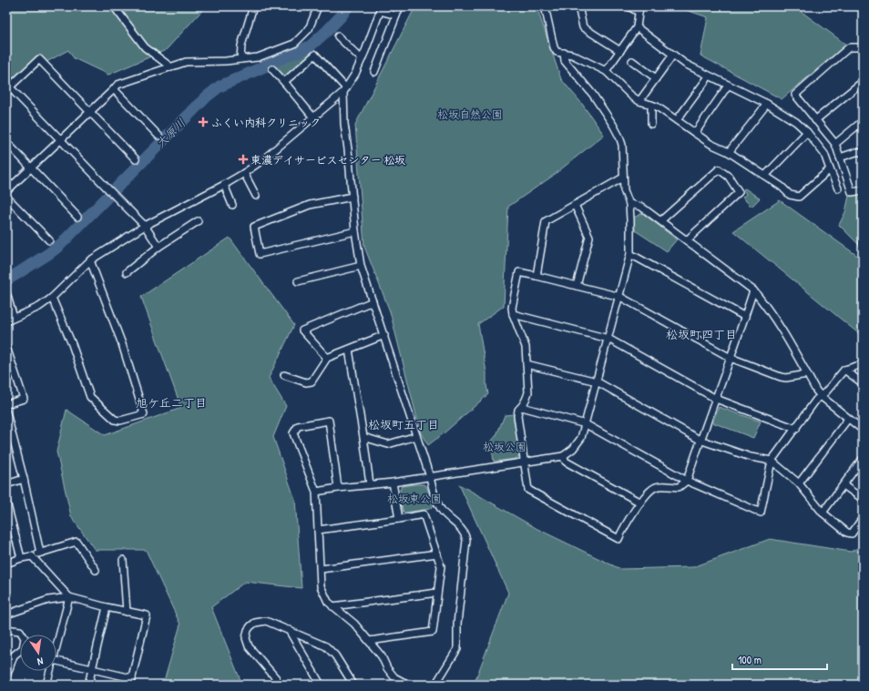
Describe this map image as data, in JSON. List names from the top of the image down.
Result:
{
  "districts": ["松坂町四丁目", "旭ケ丘二丁目", "松坂町五丁目"],
  "water": ["大原川"],
  "parks": ["松坂自然公園", "松坂公園", "松坂東公園"],
  "places": {
    "health": ["ふくい内科クリニック", "東濃デイサービスセンター 松坂"]
  },
  "scale_bar": "100 m",
  "north": "bottom"
}
